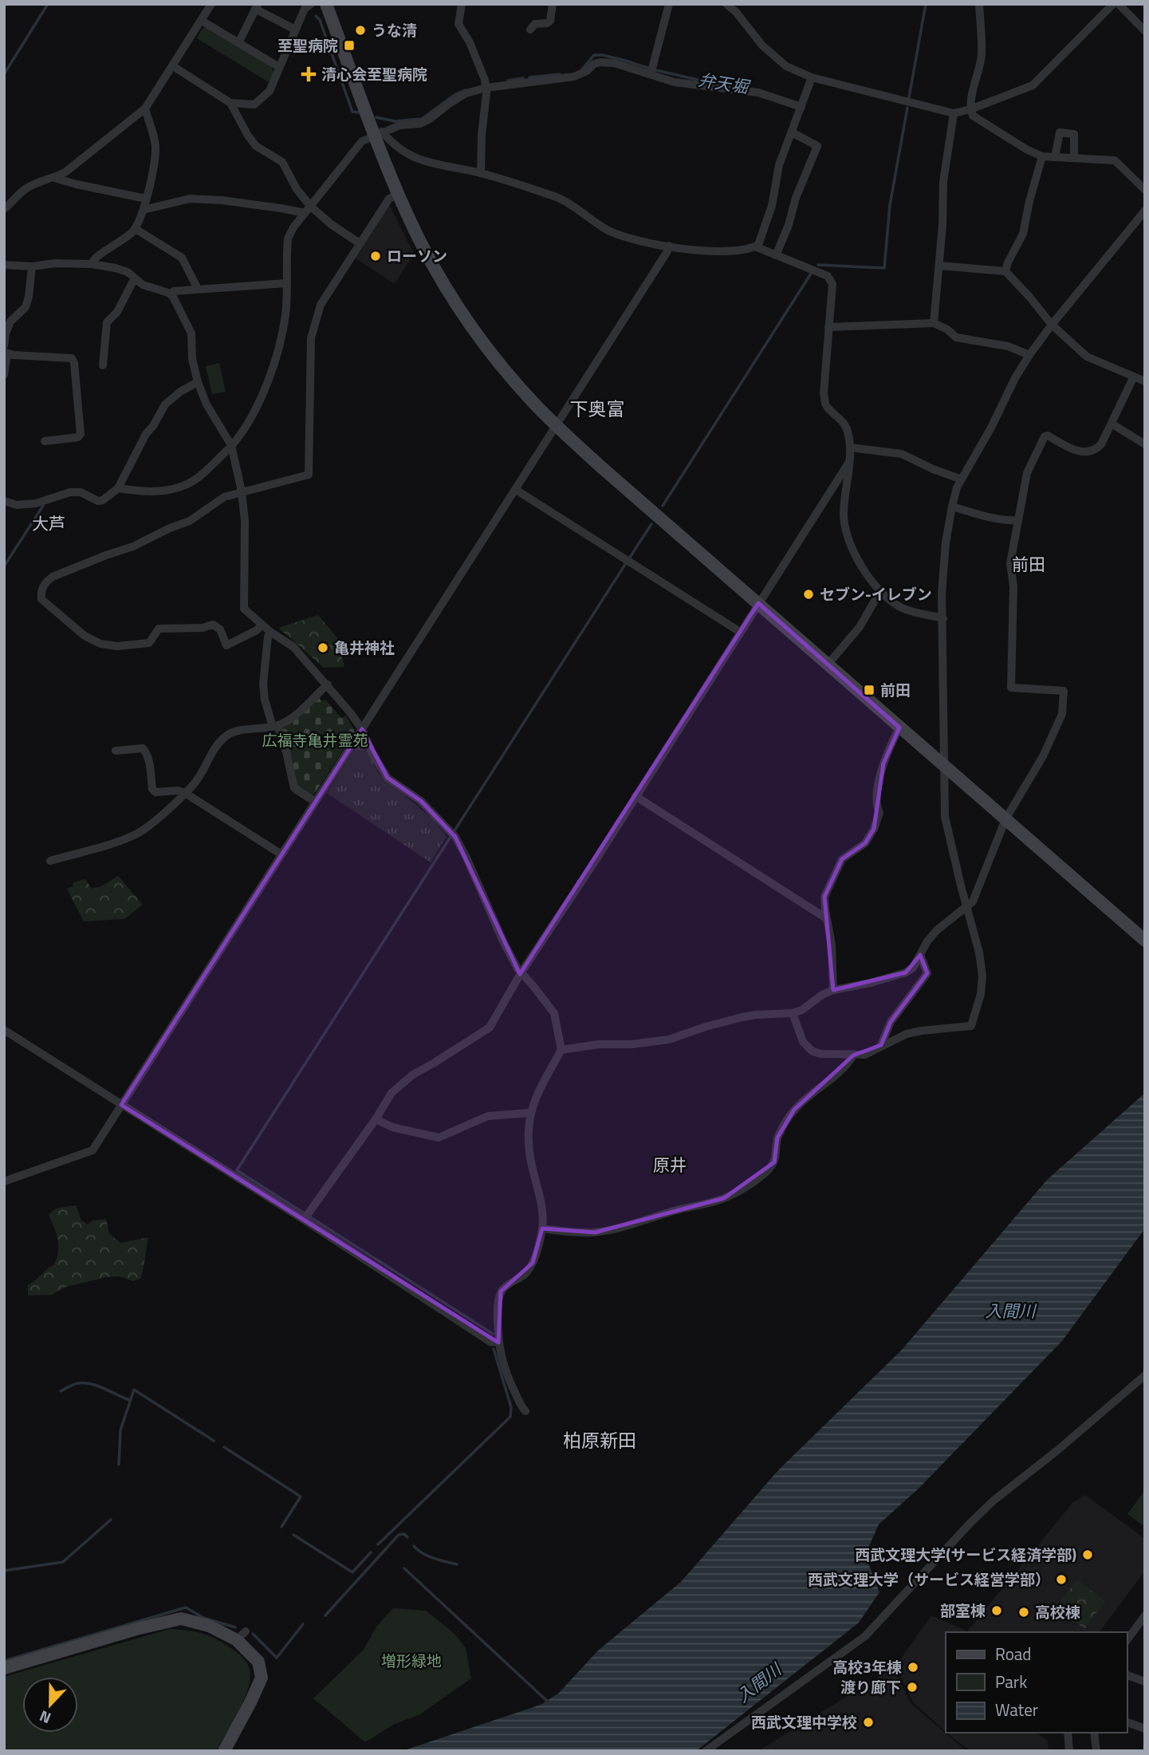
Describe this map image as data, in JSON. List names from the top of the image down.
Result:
{
  "districts": [
    "下奥富",
    "大芦",
    "前田",
    "原井",
    "柏原新田"
  ],
  "water": ["弁天堀", "入間川"],
  "parks": ["広福寺亀井霊苑", "増形緑地"],
  "places": {
    "other": [
      "うな清",
      "ローソン",
      "セブン-イレブン",
      "亀井神社",
      "西武文理大学(サービス経済学部)",
      "西武文理大学（サービス経営学部）",
      "部室棟",
      "高校棟",
      "高校3年棟",
      "渡り廊下",
      "西武文理中学校"
    ],
    "transit": ["至聖病院", "前田"],
    "health": ["清心会至聖病院"]
  },
  "legend": ["Road", "Park", "Water"],
  "north": "bottom"
}
